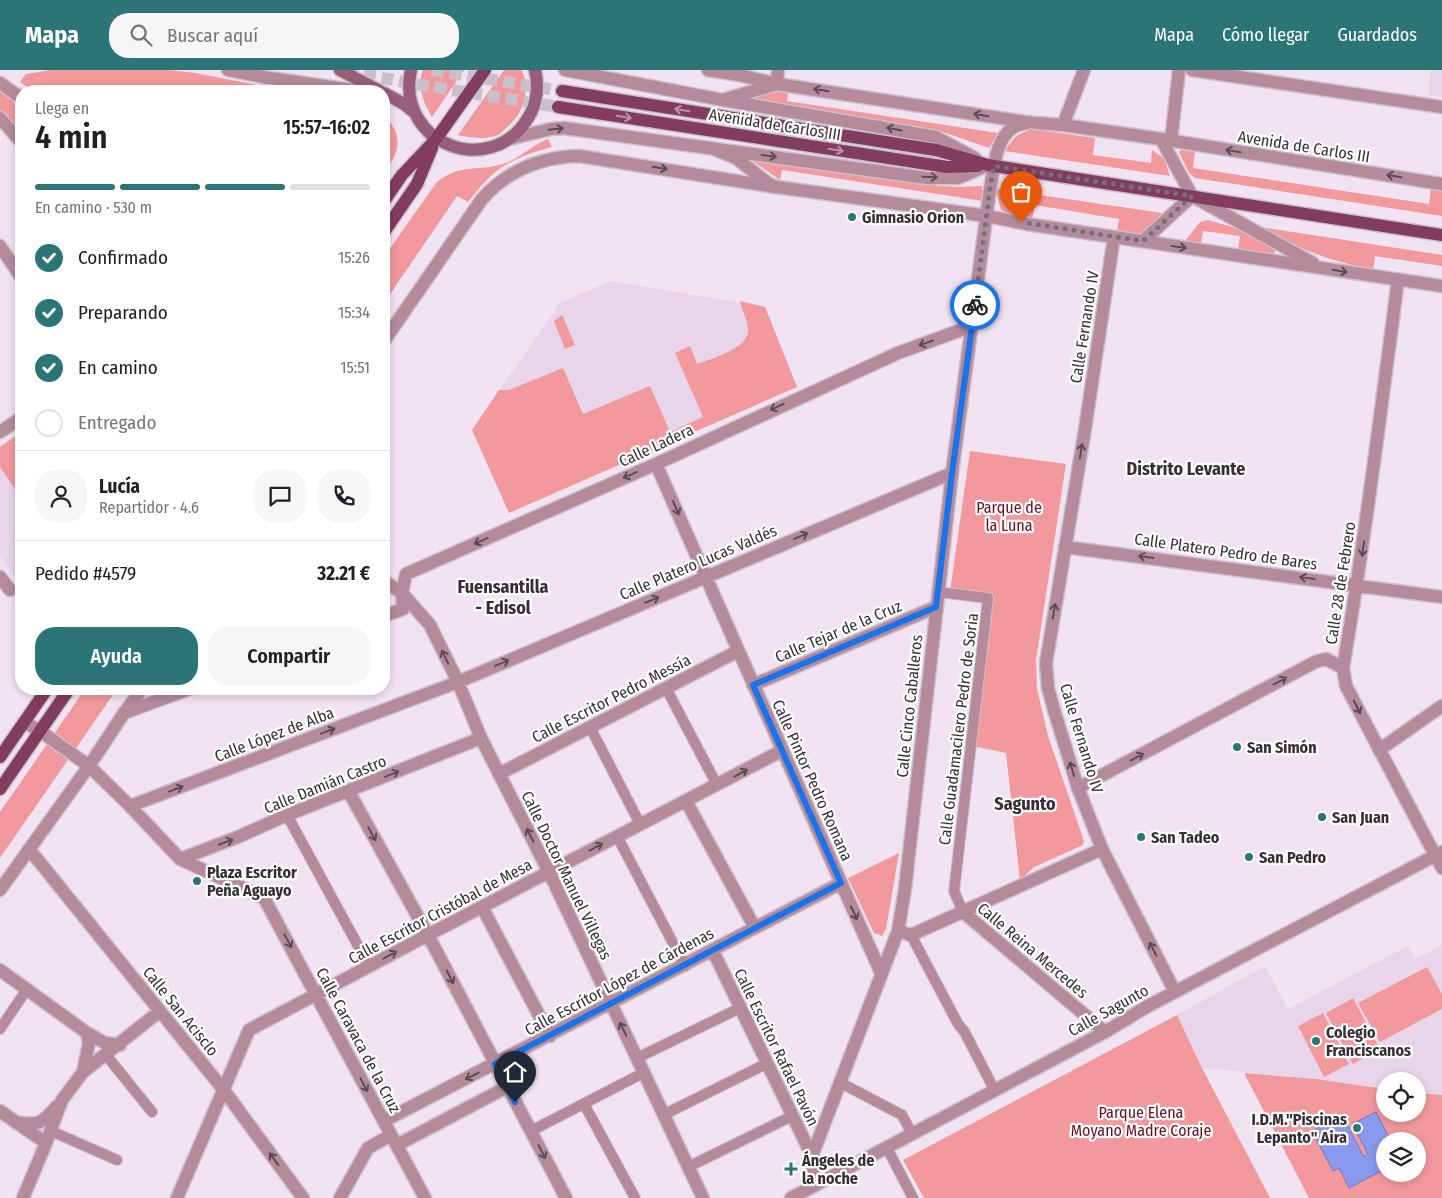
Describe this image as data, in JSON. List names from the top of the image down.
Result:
{
  "streets": {
    "main road": ["Avenida de Carlos III"],
    "street": [
      "Calle Fernando IV",
      "Calle Ladera",
      "Calle Platero Pedro de Bares",
      "Calle Platero Lucas Valdés",
      "Calle 28 de Febrero",
      "Calle Tejar de la Cruz",
      "Calle Escritor Pedro Messía",
      "Calle Cinco Caballeros",
      "Calle Guadamacilero Pedro de Soria",
      "Calle López de Alba",
      "Calle Pintor Pedro Romana",
      "Calle Damián Castro",
      "Calle Doctor Manuel Villegas",
      "Calle Escritor Cristóbal de Mesa",
      "Calle Reina Mercedes",
      "Calle Escritor López de Cárdenas",
      "Calle Sagunto",
      "Calle San Acisclo",
      "Calle Caravaca de la Cruz",
      "Calle Escritor Rafael Pavón"
    ]
  },
  "crossings": [
    ["Avenida de Carlos III", "Calle Fernando IV"],
    ["Avenida de Carlos III", "Calle 28 de Febrero"],
    ["Avenida de Carlos III", "Calle Cinco Caballeros"],
    ["Calle Fernando IV", "Calle Platero Pedro de Bares"],
    ["Calle Fernando IV", "Calle Sagunto"],
    ["Calle Ladera", "Calle Cinco Caballeros"],
    ["Calle Ladera", "Calle Pintor Pedro Romana"],
    ["Calle Ladera", "Calle Doctor Manuel Villegas"],
    ["Calle Platero Pedro de Bares", "Calle 28 de Febrero"],
    ["Calle Platero Lucas Valdés", "Calle Cinco Caballeros"],
    ["Calle Platero Lucas Valdés", "Calle López de Alba"],
    ["Calle Platero Lucas Valdés", "Calle Pintor Pedro Romana"],
    ["Calle Platero Lucas Valdés", "Calle Doctor Manuel Villegas"],
    ["Calle 28 de Febrero", "Calle Sagunto"],
    ["Calle Tejar de la Cruz", "Calle Cinco Caballeros"],
    ["Calle Tejar de la Cruz", "Calle Pintor Pedro Romana"],
    ["Calle Escritor Pedro Messía", "Calle Pintor Pedro Romana"],
    ["Calle Escritor Pedro Messía", "Calle Doctor Manuel Villegas"],
    ["Calle Cinco Caballeros", "Calle Guadamacilero Pedro de Soria"],
    ["Calle Cinco Caballeros", "Calle Pintor Pedro Romana"],
    ["Calle Cinco Caballeros", "Calle Sagunto"],
    ["Calle Cinco Caballeros", "Calle Escritor Rafael Pavón"],
    ["Calle Guadamacilero Pedro de Soria", "Calle Reina Mercedes"],
    ["Calle López de Alba", "Calle Doctor Manuel Villegas"],
    ["Calle Pintor Pedro Romana", "Calle Escritor Cristóbal de Mesa"],
    ["Calle Pintor Pedro Romana", "Calle Escritor López de Cárdenas"],
    ["Calle Damián Castro", "Calle Doctor Manuel Villegas"],
    ["Calle Damián Castro", "Calle Caravaca de la Cruz"],
    ["Calle Doctor Manuel Villegas", "Calle Escritor Cristóbal de Mesa"],
    ["Calle Doctor Manuel Villegas", "Calle Escritor López de Cárdenas"],
    ["Calle Escritor Cristóbal de Mesa", "Calle San Acisclo"],
    ["Calle Escritor Cristóbal de Mesa", "Calle Caravaca de la Cruz"],
    ["Calle Reina Mercedes", "Calle Sagunto"],
    ["Calle Escritor López de Cárdenas", "Calle Caravaca de la Cruz"],
    ["Calle Escritor López de Cárdenas", "Calle Escritor Rafael Pavón"]
  ],
  "one_way": [
    "Calle Fernando IV",
    "Calle Ladera",
    "Calle Platero Pedro de Bares",
    "Calle Platero Lucas Valdés",
    "Calle 28 de Febrero",
    "Calle López de Alba",
    "Calle Pintor Pedro Romana",
    "Calle Damián Castro"
  ],
  "districts": ["Distrito Levante", "Fuensantilla - Edisol", "Sagunto"],
  "parks": ["Parque de la Luna", "Parque Elena Moyano Madre Coraje"],
  "places": {
    "other": [
      "Gimnasio Orion",
      "San Simón",
      "San Juan",
      "San Tadeo",
      "San Pedro",
      "Plaza Escritor Peña Aguayo",
      "Colegio Franciscanos",
      "I.D.M.\"Piscinas Lepanto\" Aira"
    ],
    "health": ["Ángeles de la noche"]
  },
  "page": {
    "header": "Mapa",
    "search": "Buscar aquí",
    "nav": ["Mapa", "Cómo llegar", "Guardados"],
    "heading": ["4 min", "Llega en", "15:57–16:02"],
    "panel": [
      "Lucía",
      "Repartidor · 4.6",
      "Pedido #4579",
      "32.21 €"
    ],
    "bar": "En camino · 530 m",
    "list": [
      ["Confirmado", "15:26"],
      ["Preparando", "15:34"],
      ["En camino", "15:51"],
      "Entregado"
    ],
    "buttons": ["Ayuda", "Compartir"]
  }
}
